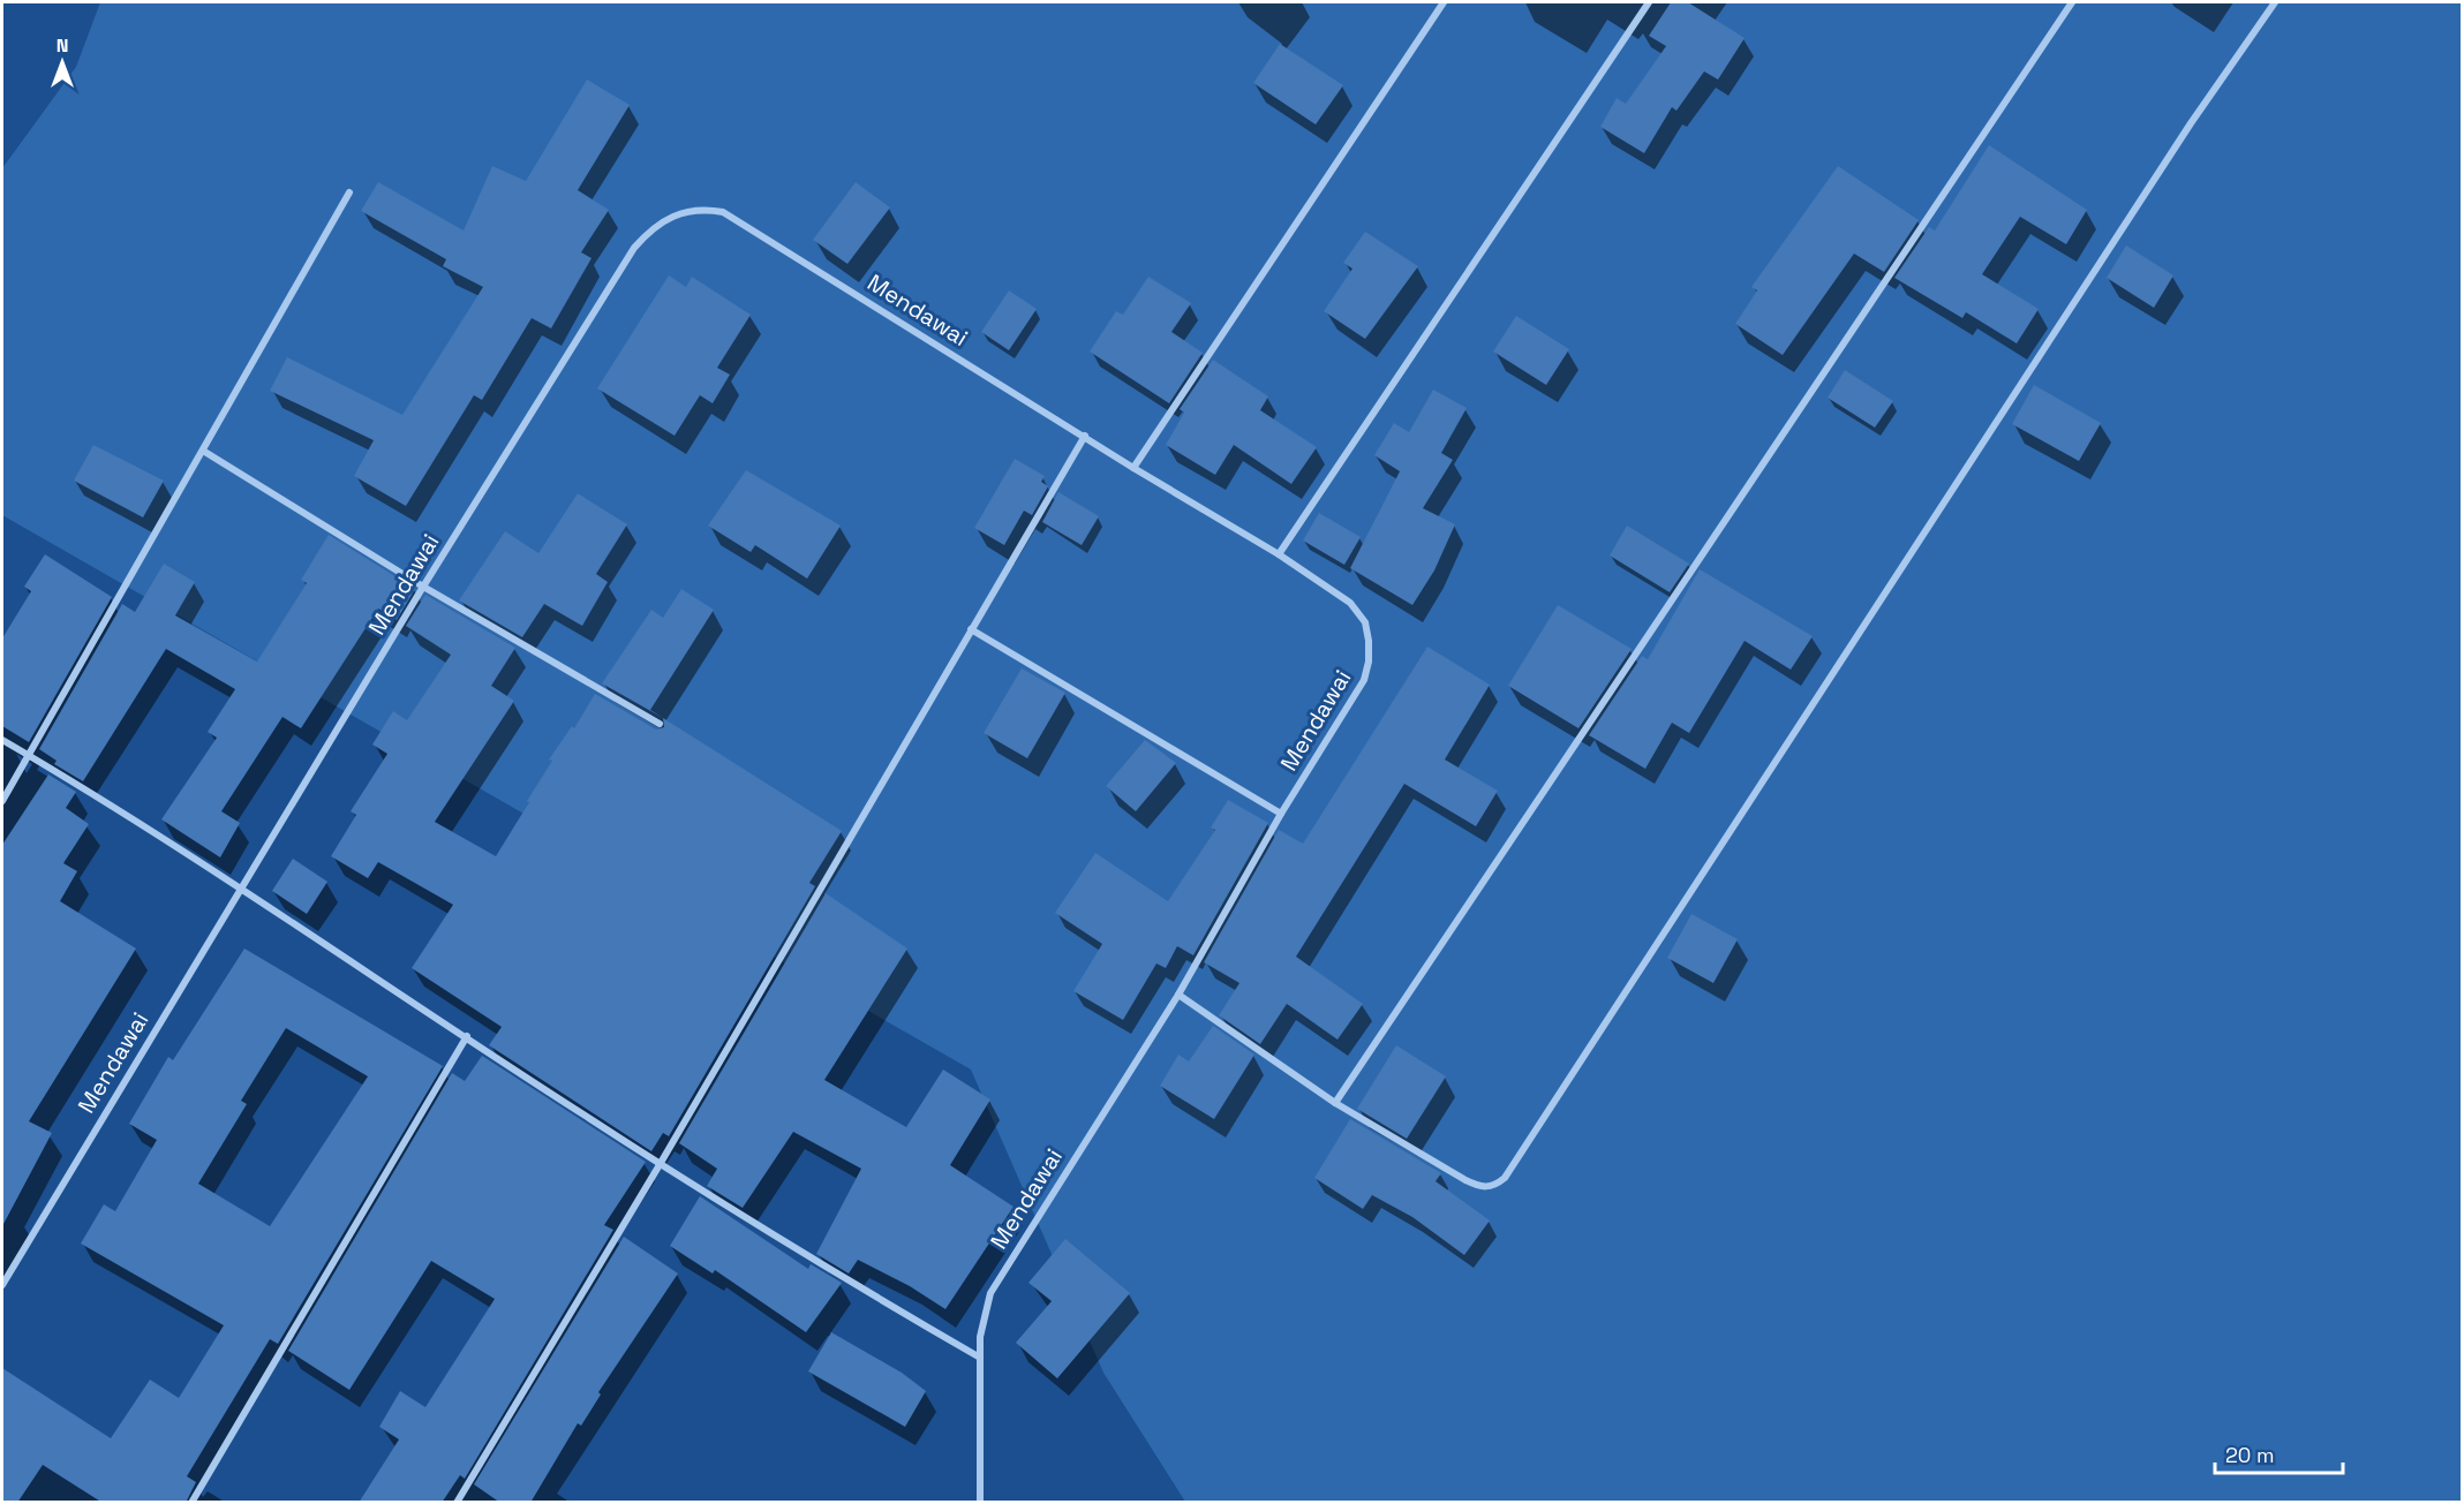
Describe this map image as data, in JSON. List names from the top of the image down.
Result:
{
  "streets": {
    "street": ["Mendawai"]
  },
  "scale_bar": "20 m",
  "north": "top"
}
